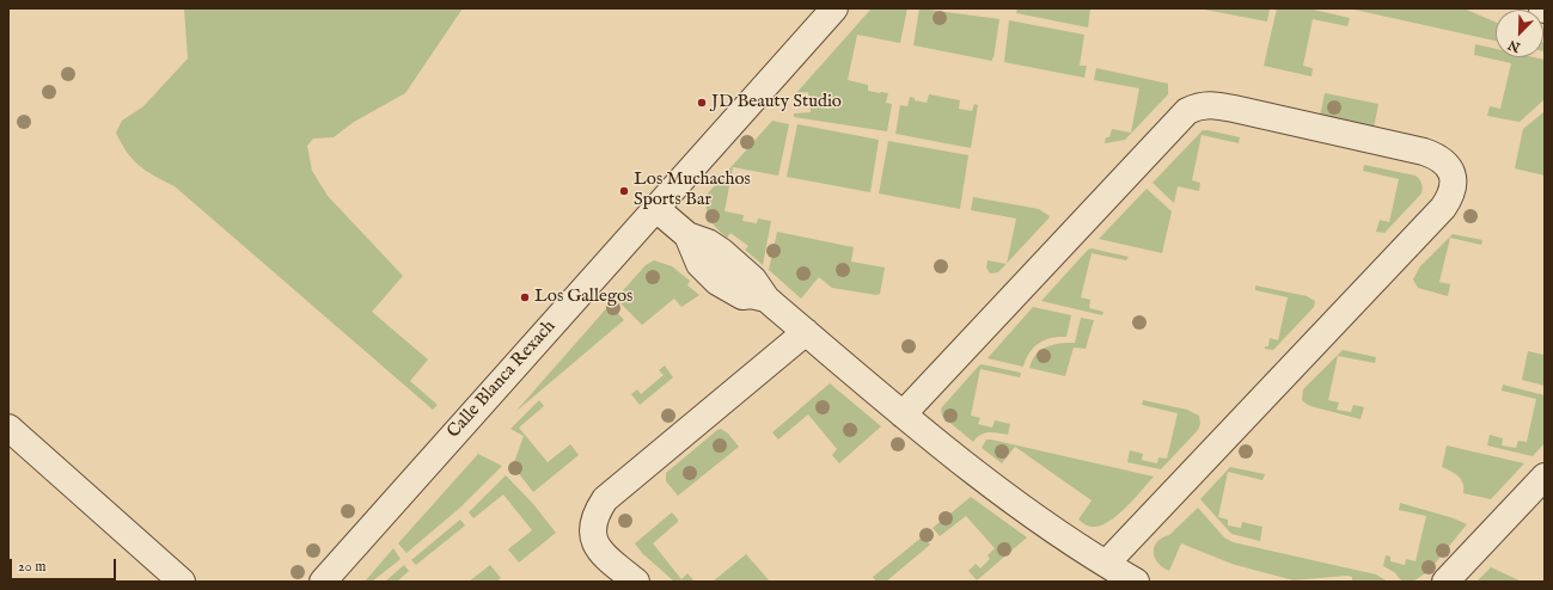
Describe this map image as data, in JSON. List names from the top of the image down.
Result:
{
  "streets": {
    "street": ["Calle Blanca Rexach"]
  },
  "places": ["JD Beauty Studio", "Los Muchachos Sports Bar", "Los Gallegos"],
  "scale_bar": "20 m",
  "north": "bottom left"
}
